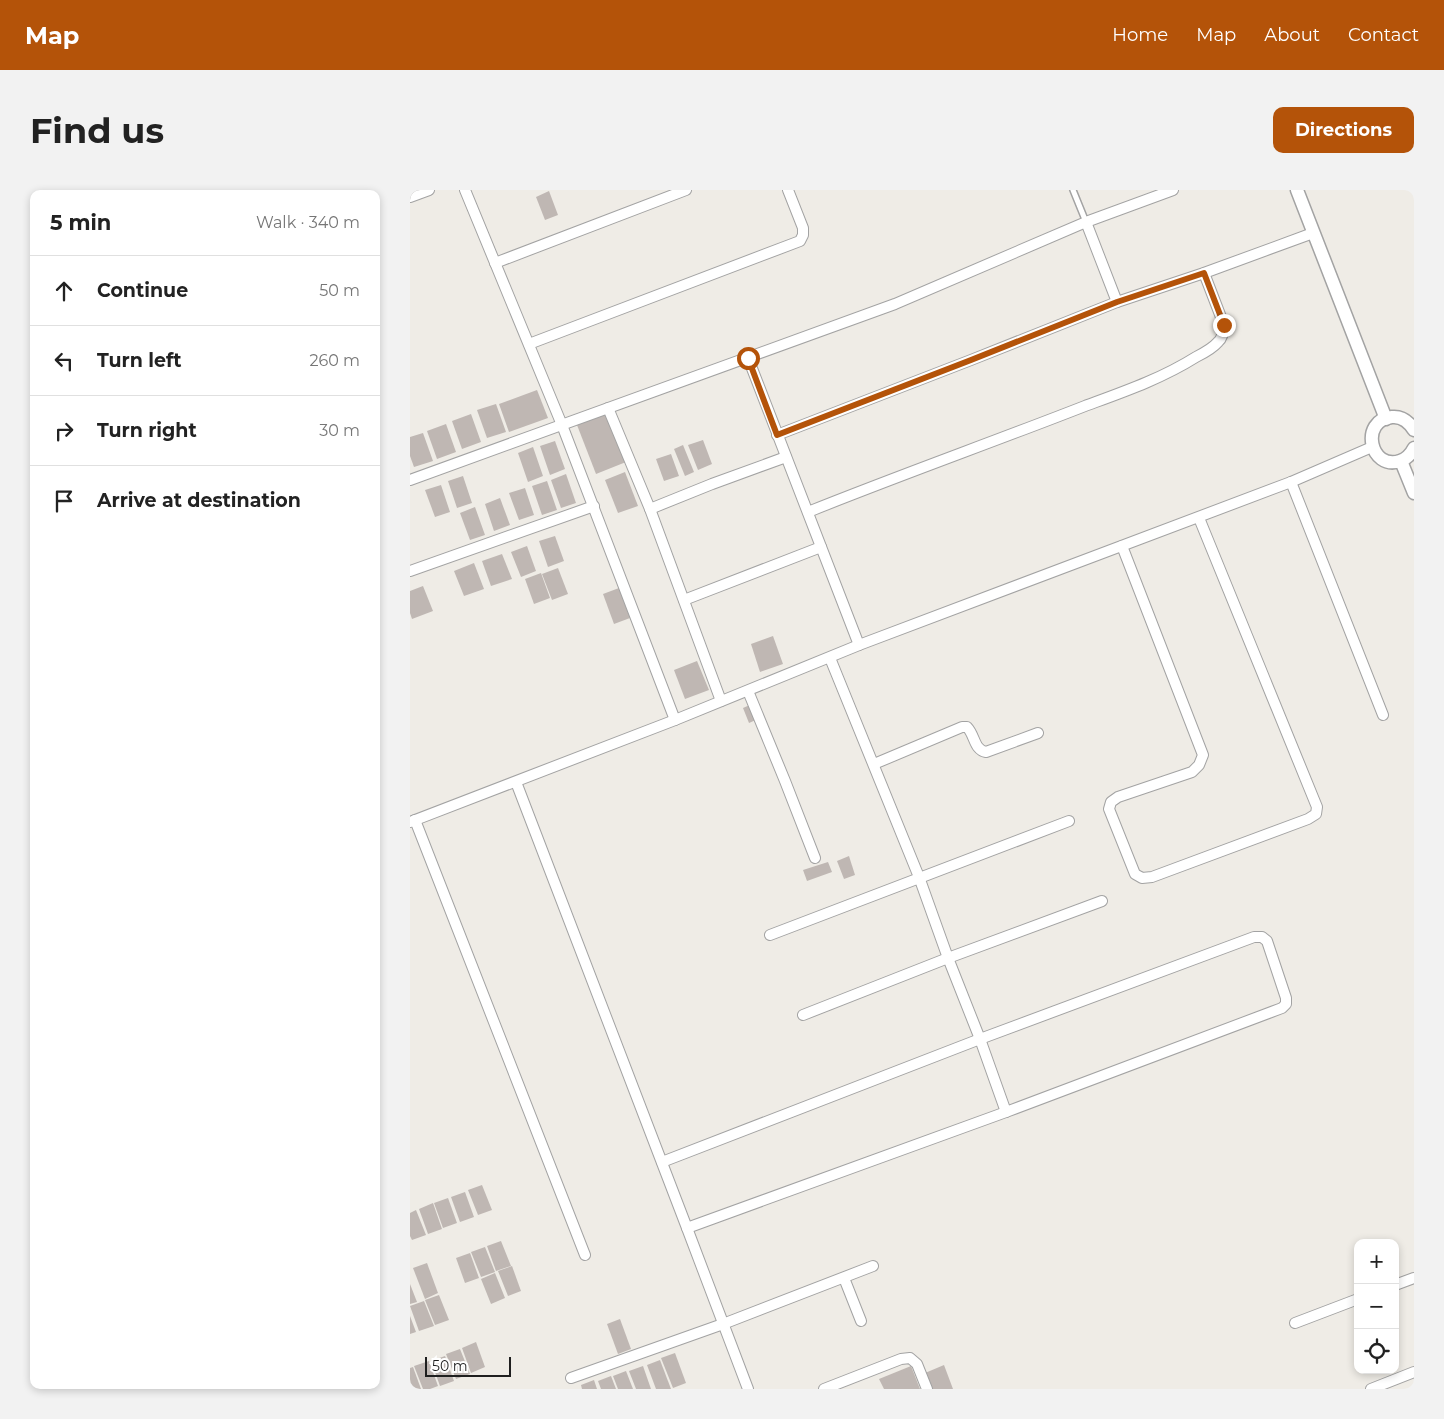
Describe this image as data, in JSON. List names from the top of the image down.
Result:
{
  "scale_bar": "50 m",
  "page": {
    "header": "Map",
    "nav": [
      "Home",
      "Map",
      "About",
      "Contact"
    ],
    "buttons": "Directions",
    "title": "Find us",
    "heading": ["5 min", "Walk · 340 m"],
    "list": [
      ["Continue", "50 m"],
      ["Turn left", "260 m"],
      ["Turn right", "30 m"],
      "Arrive at destination"
    ],
    "map_buttons": ["+", "−"],
    "scale": "50 m"
  }
}
